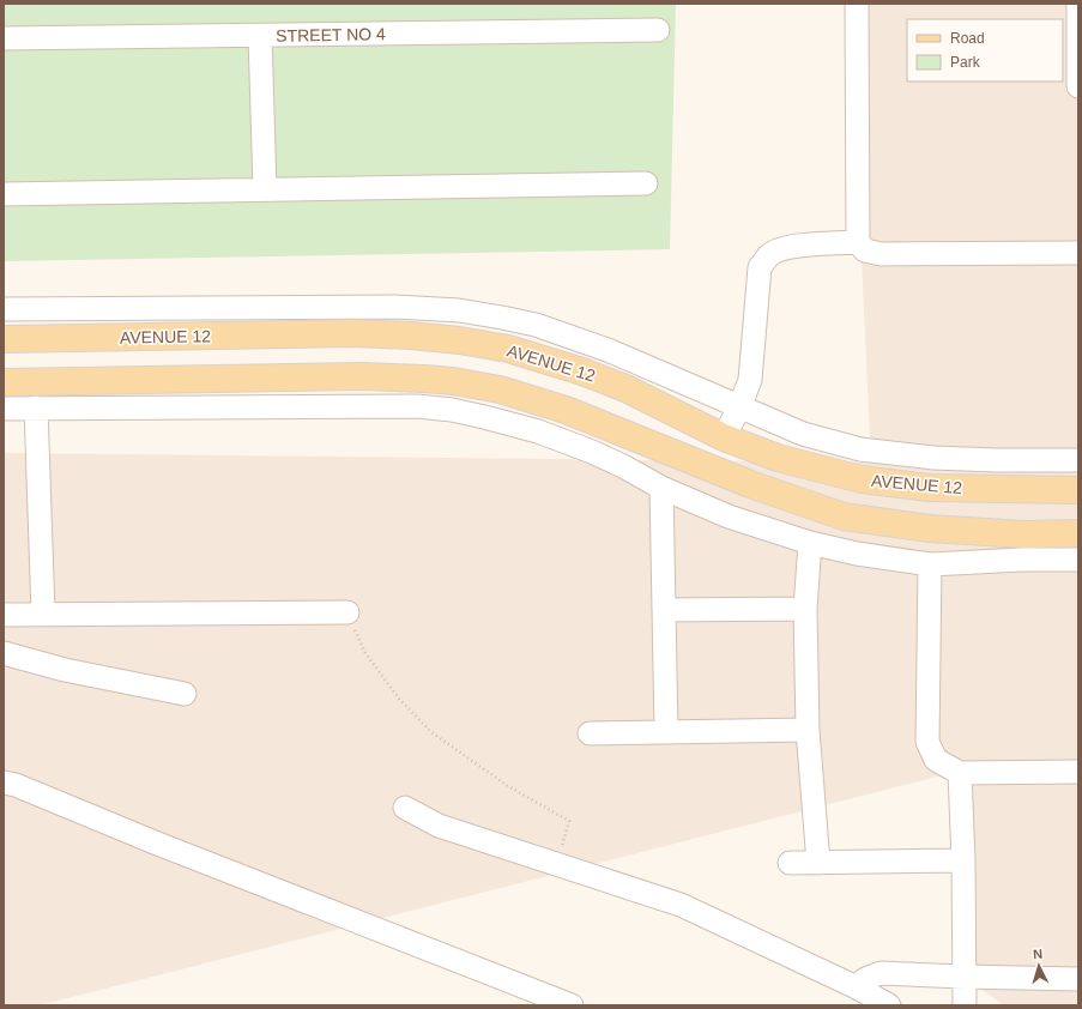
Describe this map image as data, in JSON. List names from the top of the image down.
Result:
{
  "streets": {
    "main road": ["AVENUE 12"],
    "street": ["STREET NO 4"]
  },
  "legend": ["Road", "Park"],
  "north": "top"
}
